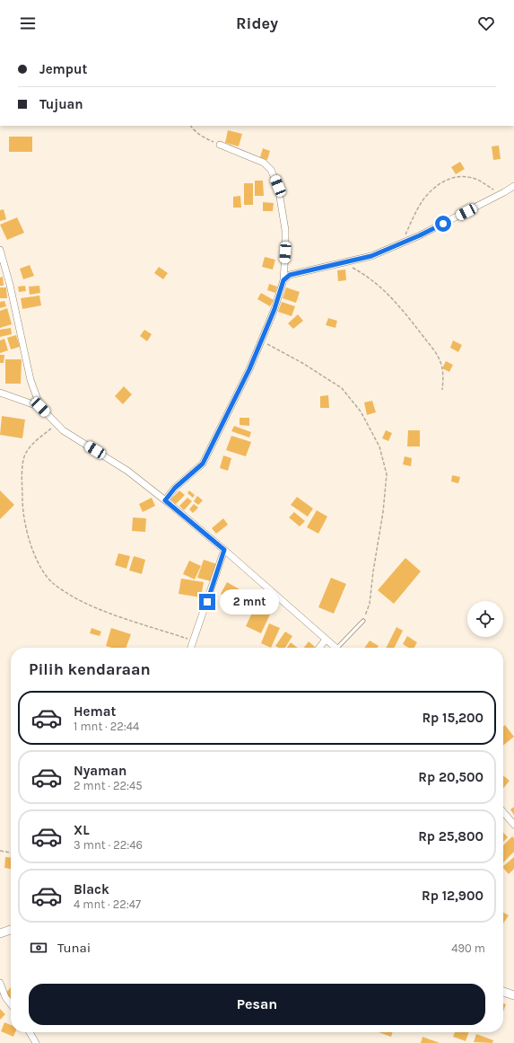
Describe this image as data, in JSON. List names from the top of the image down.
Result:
{
  "page": {
    "header": "Ridey",
    "banner": ["Jemput", "Tujuan"],
    "bubble": "2 mnt",
    "heading": "Pilih kendaraan",
    "list": [
      {
        "name": "Hemat",
        "note": "1 mnt · 22:44",
        "value": "Rp 15,200"
      },
      {
        "name": "Nyaman",
        "note": "2 mnt · 22:45",
        "value": "Rp 20,500"
      },
      {
        "name": "XL",
        "note": "3 mnt · 22:46",
        "value": "Rp 25,800"
      },
      {
        "name": "Black",
        "note": "4 mnt · 22:47",
        "value": "Rp 12,900"
      }
    ],
    "pay": ["Tunai", "490 m"],
    "buttons": "Pesan"
  }
}
